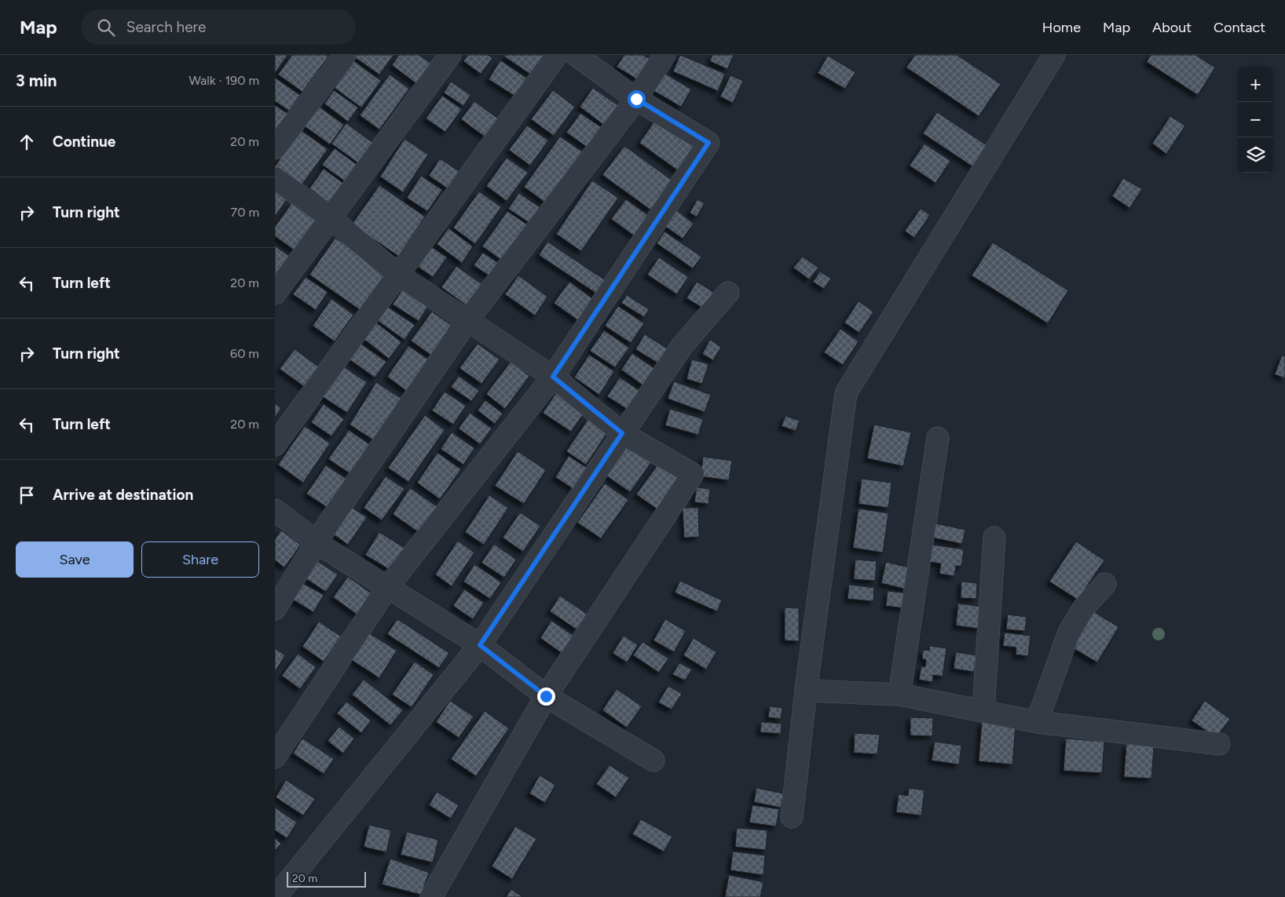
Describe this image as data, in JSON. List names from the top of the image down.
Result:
{
  "scale_bar": "20 m",
  "page": {
    "header": "Map",
    "search": "Search here",
    "nav": [
      "Home",
      "Map",
      "About",
      "Contact"
    ],
    "heading": ["3 min", "Walk · 190 m"],
    "map_buttons": ["+", "−"],
    "list": [
      ["Continue", "20 m"],
      ["Turn right", "70 m"],
      ["Turn left", "20 m"],
      ["Turn right", "60 m"],
      ["Turn left", "20 m"],
      "Arrive at destination"
    ],
    "buttons": ["Save", "Share"],
    "scale": "20 m"
  }
}
